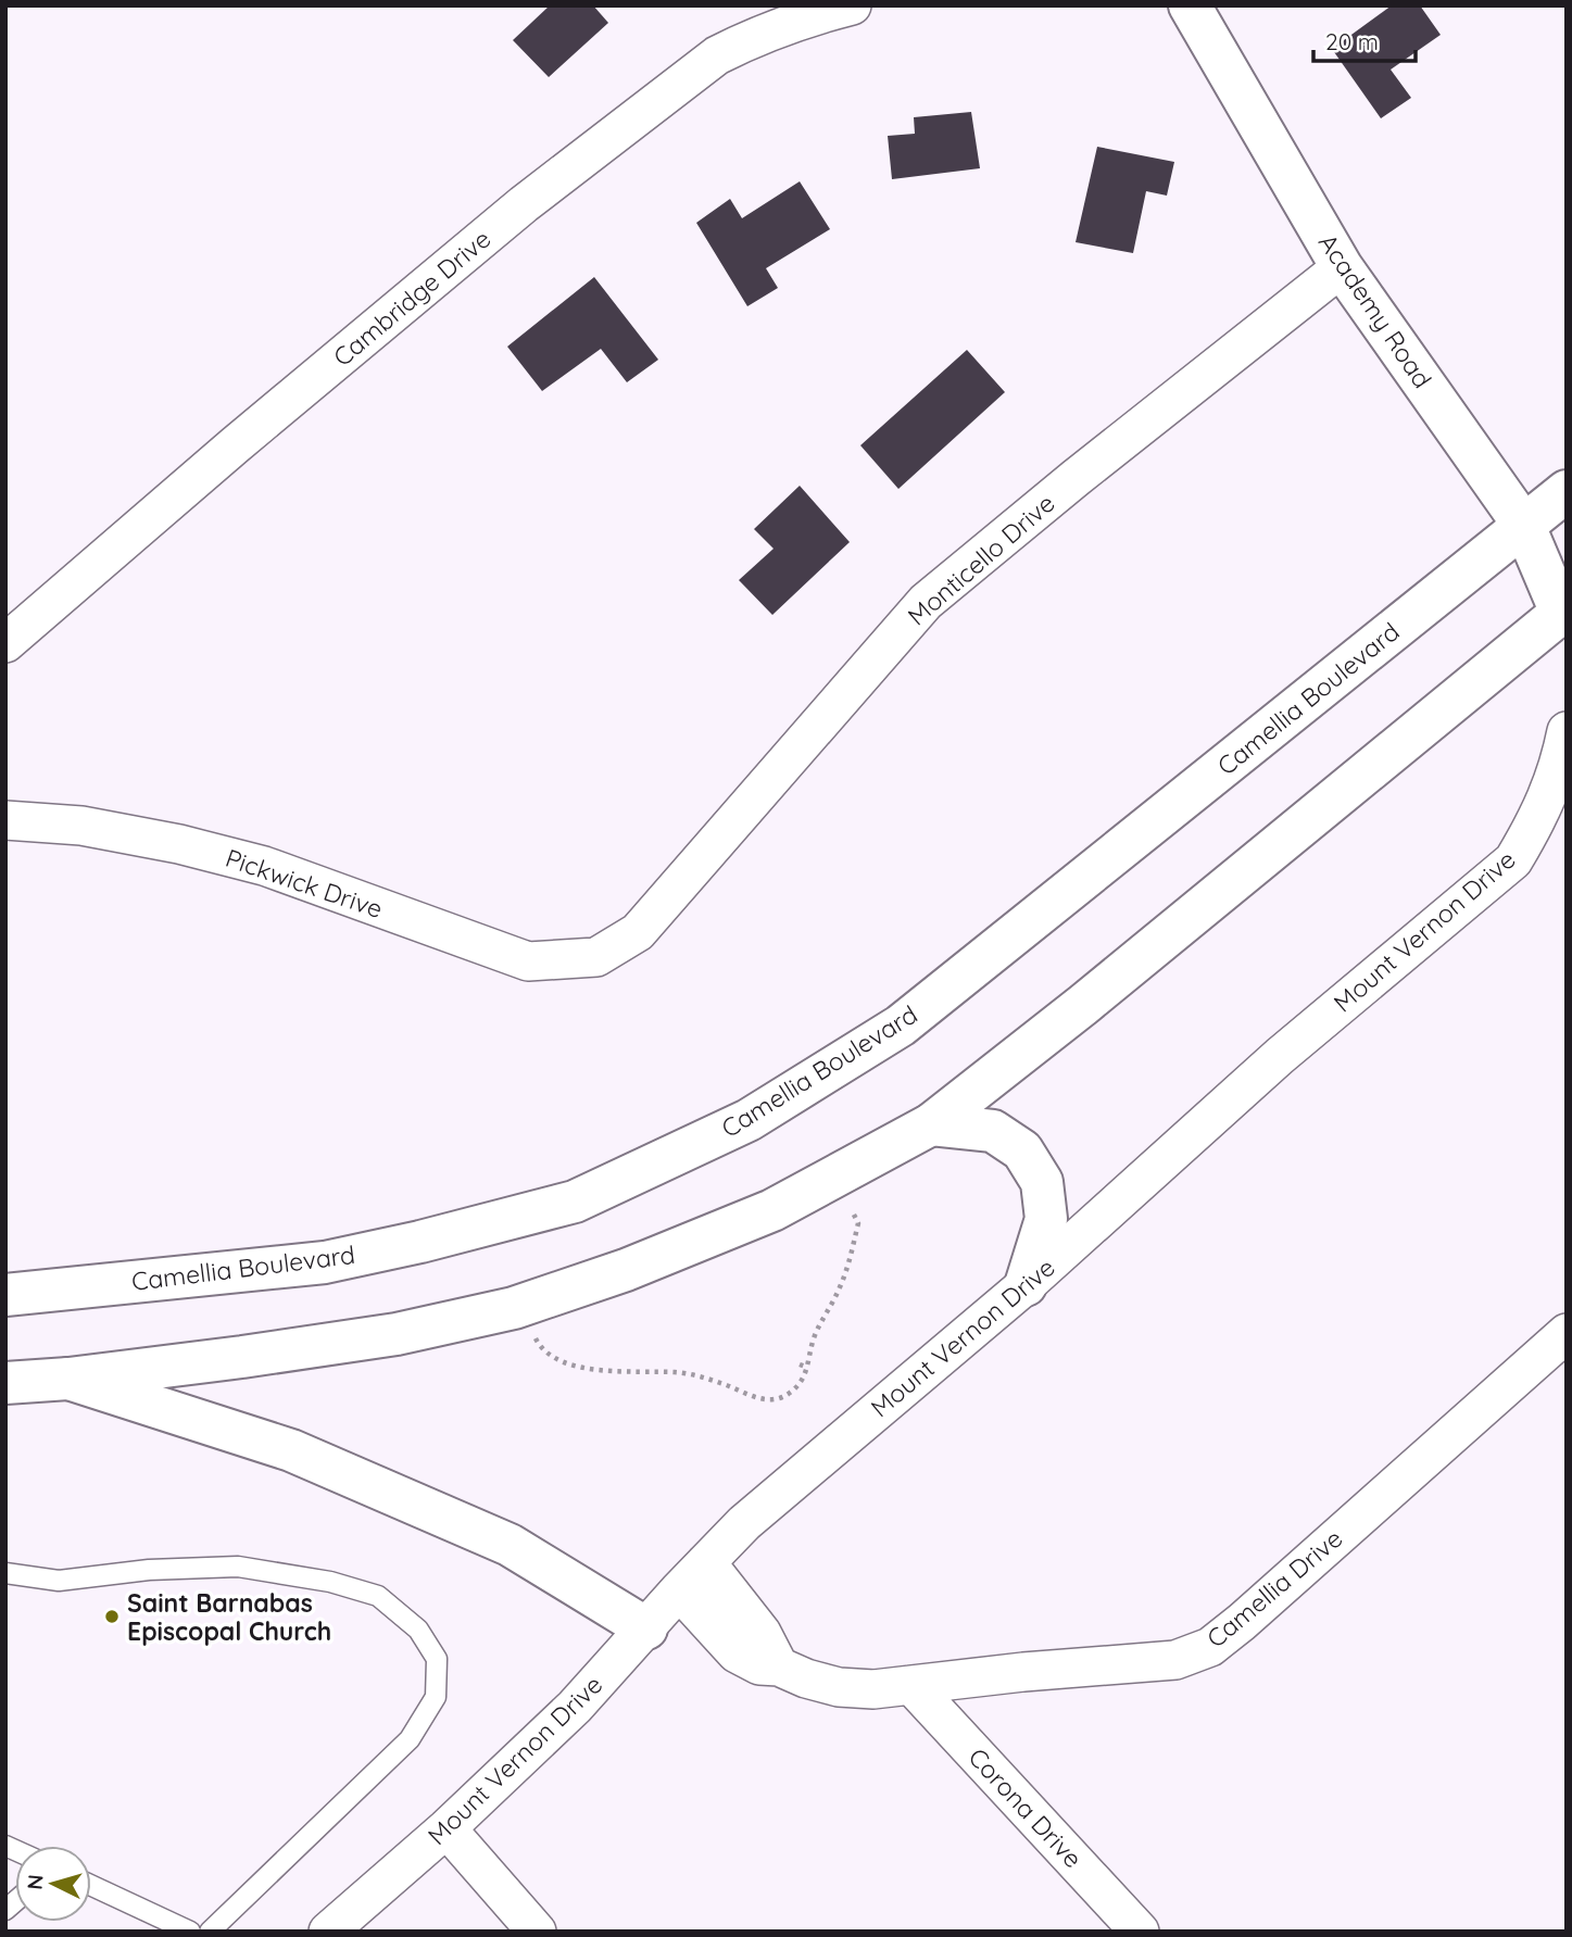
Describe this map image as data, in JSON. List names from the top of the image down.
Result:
{
  "streets": {
    "main road": ["Academy Road", "Camellia Boulevard"],
    "street": [
      "Cambridge Drive",
      "Monticello Drive",
      "Pickwick Drive",
      "Mount Vernon Drive",
      "Camellia Drive",
      "Corona Drive"
    ]
  },
  "crossings": [
    ["Academy Road", "Monticello Drive"],
    ["Academy Road", "Camellia Boulevard"],
    ["Monticello Drive", "Pickwick Drive"],
    ["Mount Vernon Drive", "Camellia Drive"],
    ["Camellia Drive", "Corona Drive"]
  ],
  "places": ["Saint Barnabas Episcopal Church"],
  "scale_bar": "20 m",
  "north": "left"
}
